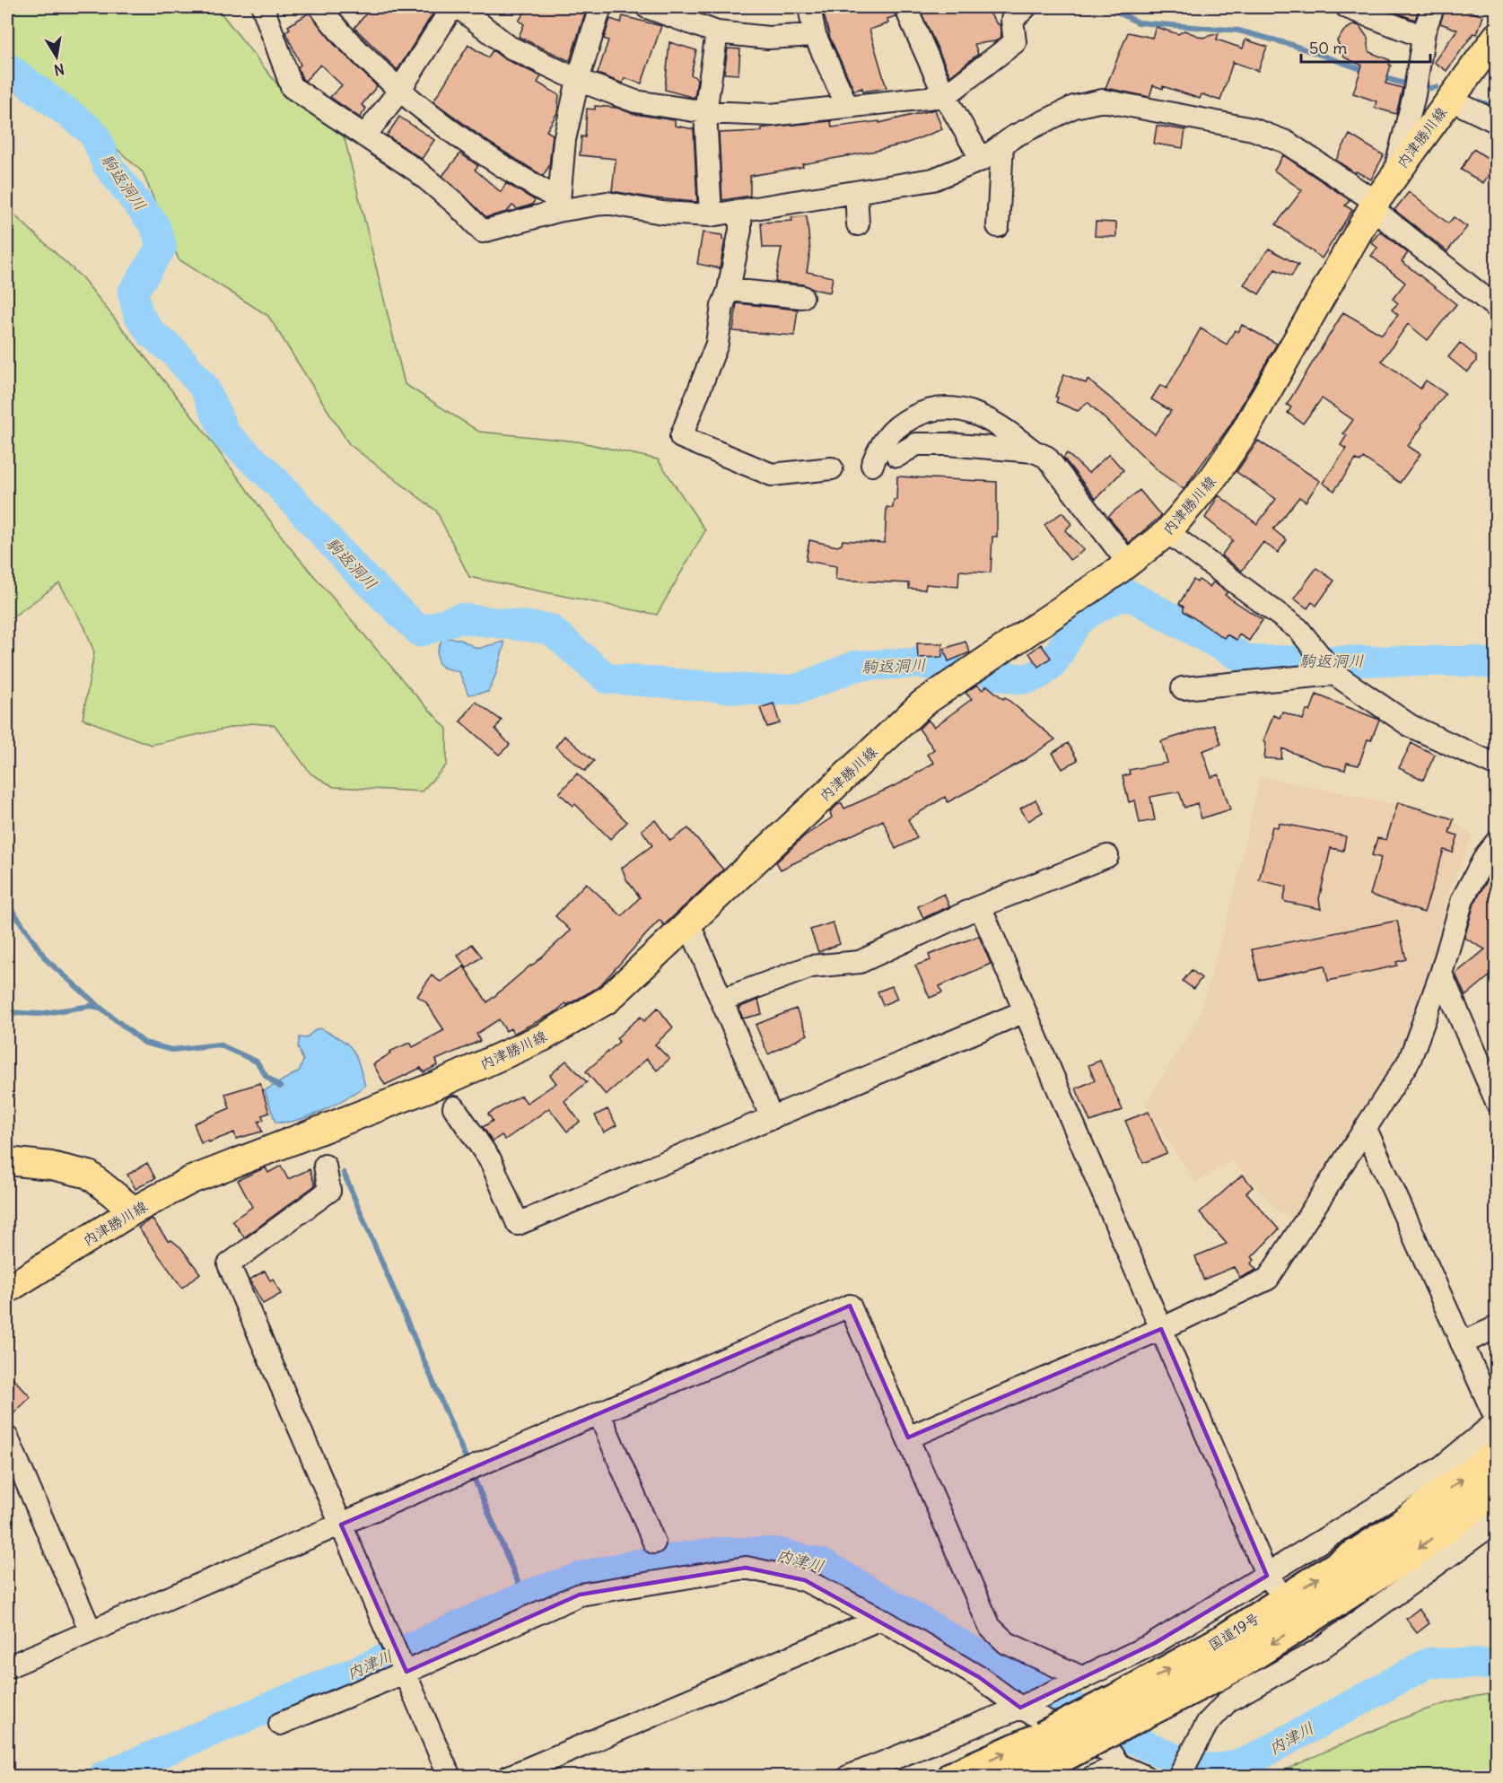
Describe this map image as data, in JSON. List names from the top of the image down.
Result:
{
  "streets": {
    "highway": ["国道19号"],
    "main road": ["内津勝川線"]
  },
  "water": ["駒返洞川", "内津川"],
  "scale_bar": "50 m",
  "north": "bottom"
}
